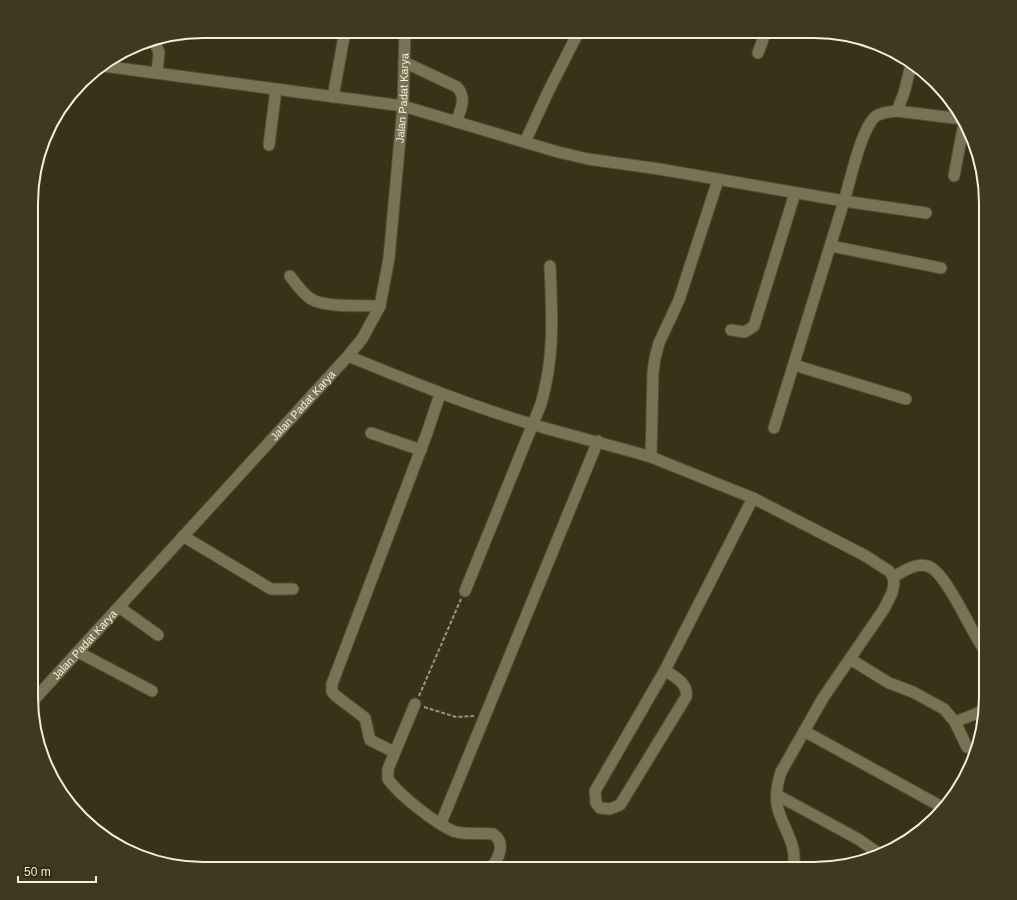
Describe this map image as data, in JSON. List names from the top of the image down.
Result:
{
  "streets": {
    "street": ["Jalan Padat Karya"]
  },
  "scale_bar": "50 m"
}
